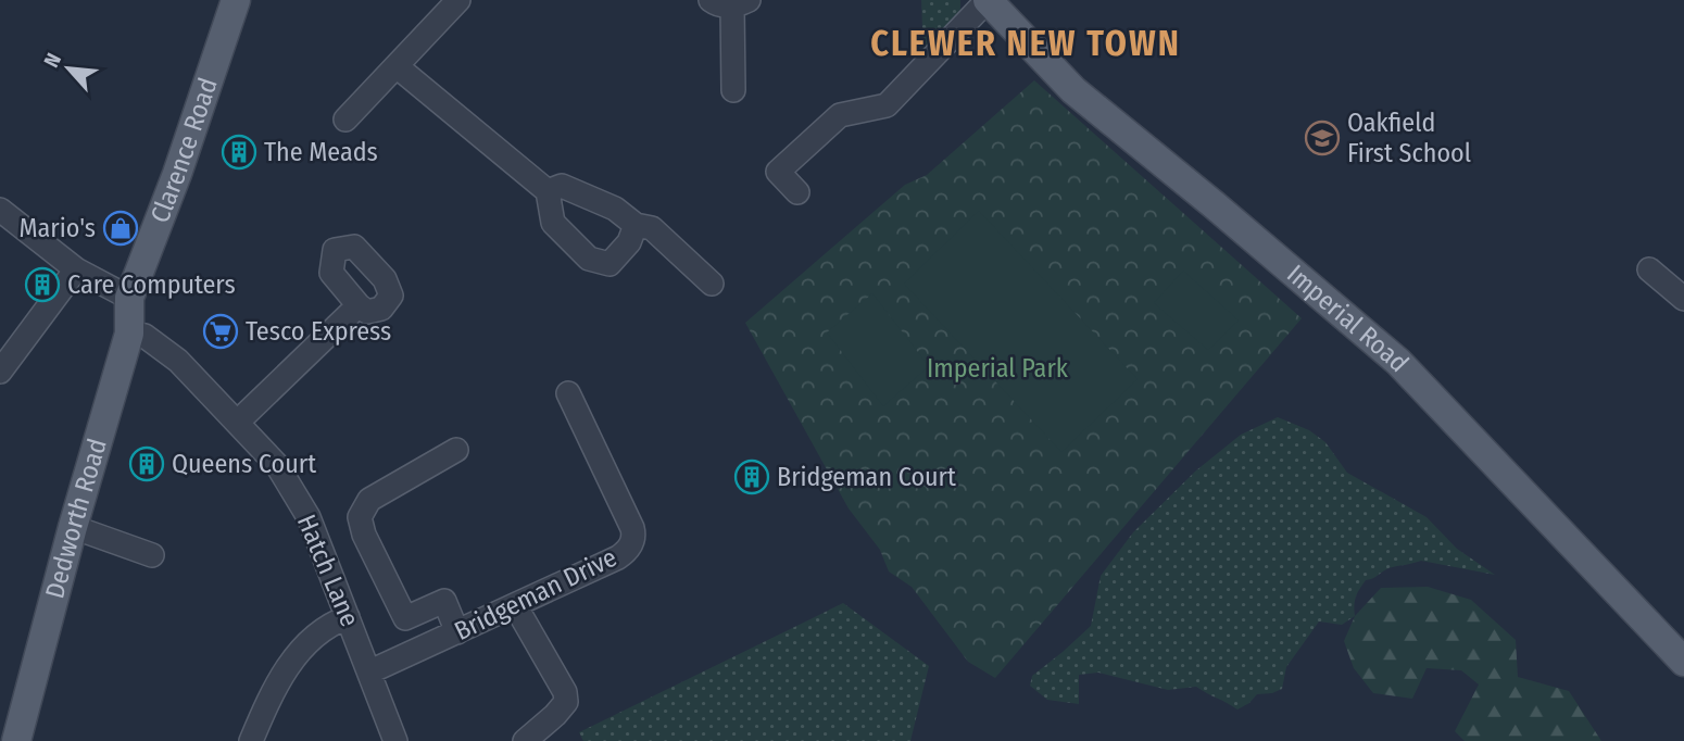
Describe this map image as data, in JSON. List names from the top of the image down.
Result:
{
  "streets": {
    "main road": ["Clarence Road", "Imperial Road", "Dedworth Road"],
    "street": ["Hatch Lane", "Bridgeman Drive"]
  },
  "crossings": [
    ["Clarence Road", "Dedworth Road"],
    ["Dedworth Road", "Hatch Lane"],
    ["Hatch Lane", "Bridgeman Drive"]
  ],
  "districts": ["CLEWER NEW TOWN"],
  "parks": ["Imperial Park"],
  "places": {
    "school or university": ["Oakfield First School"],
    "building": [
      "The Meads",
      "Care Computers",
      "Queens Court",
      "Bridgeman Court"
    ],
    "shop": ["Mario's"],
    "supermarket": ["Tesco Express"]
  },
  "north": "top left"
}
